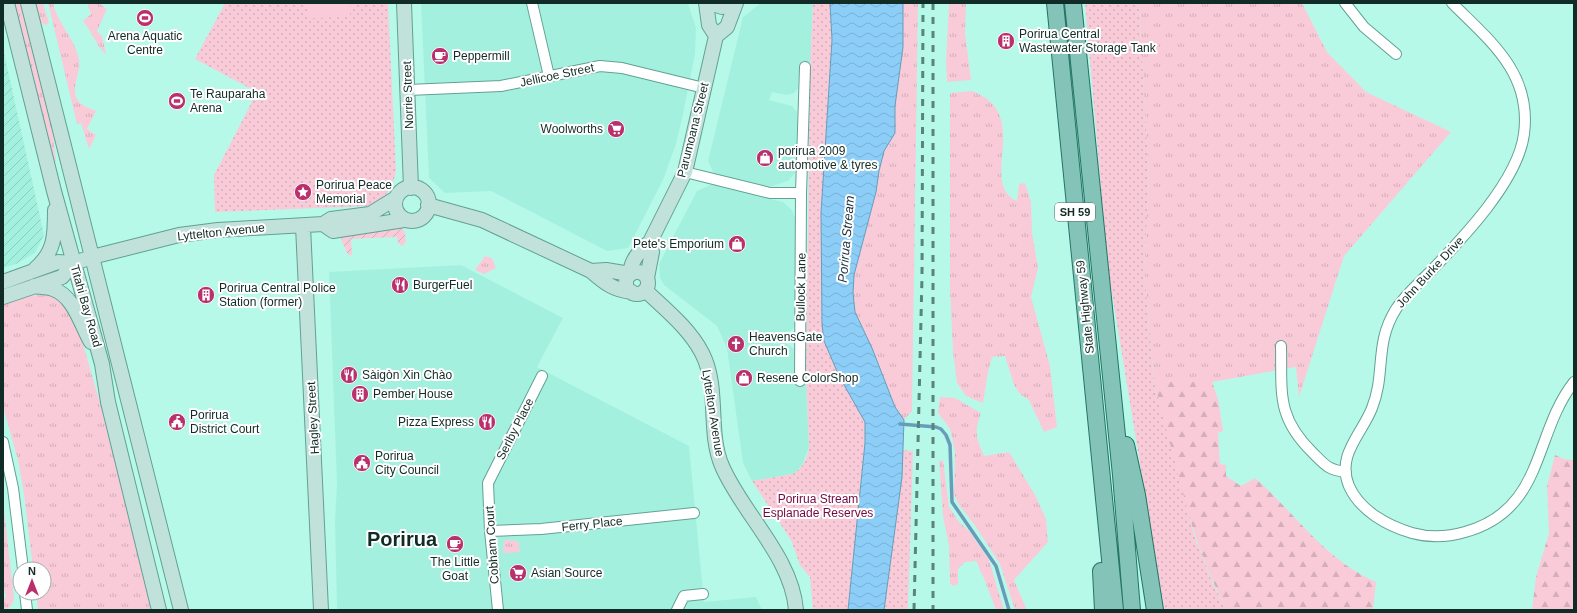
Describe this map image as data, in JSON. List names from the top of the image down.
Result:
{
  "streets": {
    "main road": [
      "Norrie Street",
      "Parumoana Street",
      "SH 59",
      "Lyttelton Avenue",
      "Titahi Bay Road",
      "State Highway 59",
      "Hagley Street"
    ],
    "street": [
      "Jellicoe Street",
      "John Burke Drive",
      "Bullock Lane",
      "Serlby Place",
      "Ferry Place",
      "Cobham Court"
    ]
  },
  "crossings": [
    ["Jellicoe Street", "Norrie Street"],
    ["Jellicoe Street", "Parumoana Street"],
    ["Norrie Street", "Lyttelton Avenue"],
    ["Parumoana Street", "Lyttelton Avenue"],
    ["Lyttelton Avenue", "Titahi Bay Road"],
    ["Lyttelton Avenue", "Hagley Street"],
    ["Serlby Place", "Cobham Court"],
    ["Ferry Place", "Cobham Court"]
  ],
  "districts": ["Porirua"],
  "water": ["Porirua Stream"],
  "parks": ["Porirua Stream Esplanade Reserves"],
  "places": {
    "sports": ["Arena Aquatic Centre", "Te Rauparaha Arena"],
    "building": ["Porirua Central Wastewater Storage Tank", "Porirua Central Police Station (former)", "Pember House"],
    "cafe": ["Peppermill", "The Little Goat"],
    "supermarket": ["Woolworths", "Asian Source"],
    "shop": ["porirua 2009 automotive & tyres", "Pete's Emporium", "Resene ColorShop"],
    "place": ["Porirua Peace Memorial"],
    "restaurant": ["BurgerFuel", "Sàigòn Xin Chào", "Pizza Express"],
    "church": ["HeavensGate Church"],
    "public building": ["Porirua District Court", "Porirua City Council"]
  },
  "north": "top"
}
